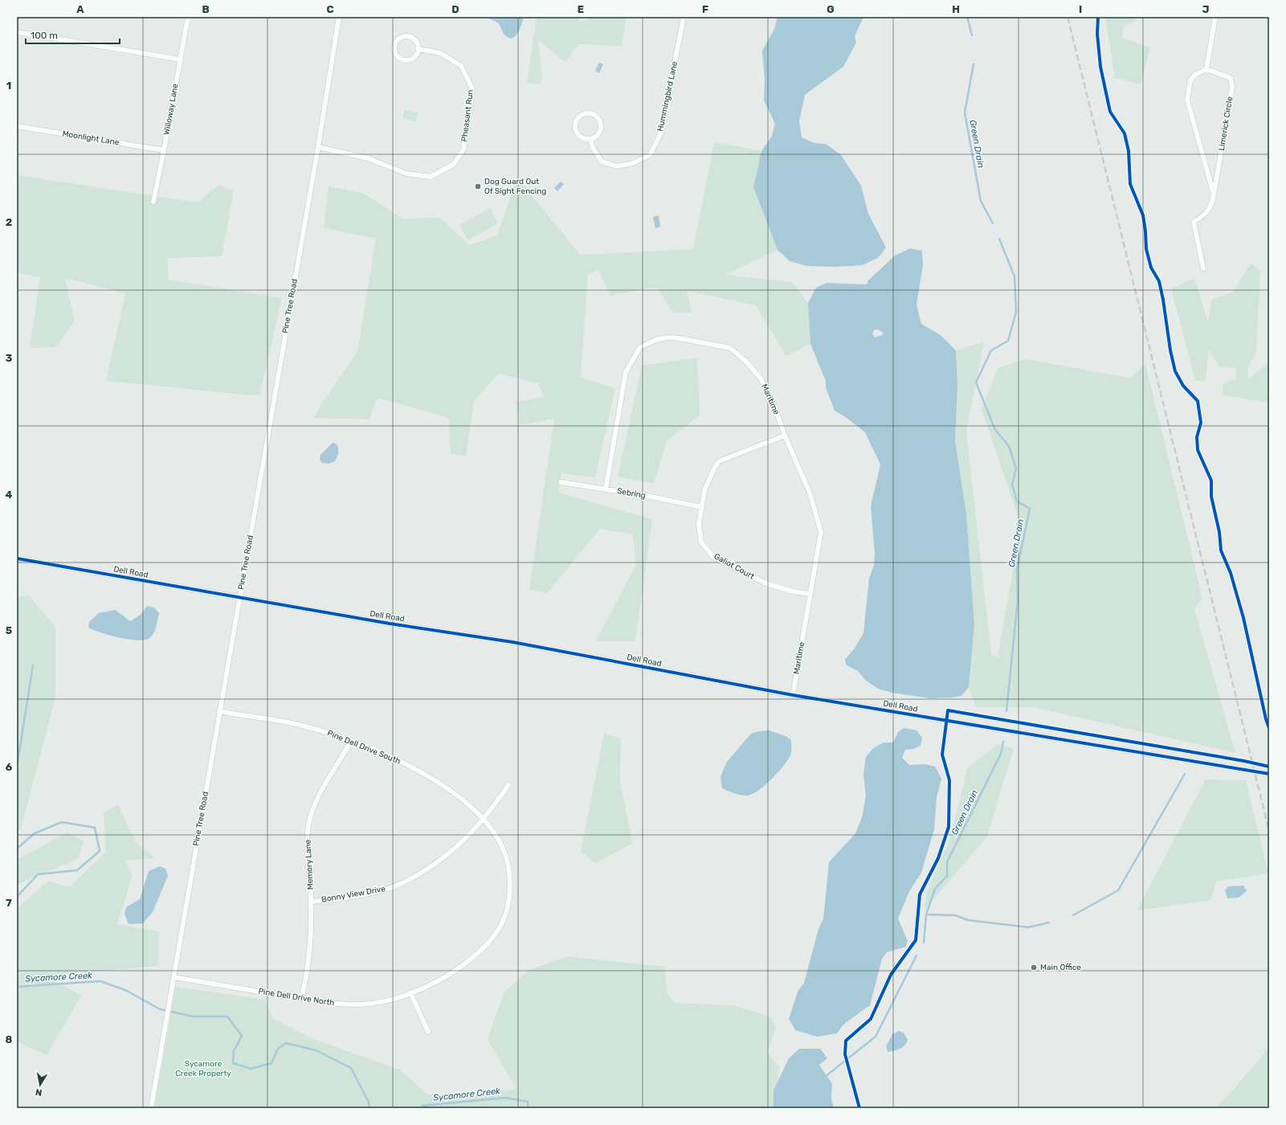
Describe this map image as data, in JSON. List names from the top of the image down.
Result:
{
  "streets": {
    "street": [
      "Hummingbird Lane",
      "Willoway Lane",
      "Pheasant Run",
      "Limerick Circle",
      "Moonlight Lane",
      "Pine Tree Road",
      "Maritime",
      "Sebring",
      "Galiot Court",
      "Dell Road",
      "Pine Dell Drive South",
      "Memory Lane",
      "Bonny View Drive",
      "Pine Dell Drive North"
    ]
  },
  "crossings": [
    ["Willoway Lane", "Moonlight Lane"],
    ["Pheasant Run", "Pine Tree Road"],
    ["Pine Tree Road", "Dell Road"],
    ["Pine Tree Road", "Pine Dell Drive South"],
    ["Pine Tree Road", "Pine Dell Drive North"],
    ["Maritime", "Sebring"],
    ["Maritime", "Galiot Court"],
    ["Maritime", "Dell Road"],
    ["Sebring", "Galiot Court"],
    ["Pine Dell Drive South", "Memory Lane"],
    ["Pine Dell Drive South", "Bonny View Drive"],
    ["Pine Dell Drive South", "Pine Dell Drive North"],
    ["Memory Lane", "Bonny View Drive"],
    ["Memory Lane", "Pine Dell Drive North"]
  ],
  "water": ["Green Drain", "Sycamore Creek"],
  "parks": ["Sycamore Creek Property"],
  "places": ["Dog Guard Out Of Sight Fencing", "Main Office"],
  "scale_bar": "100 m",
  "north": "bottom",
  "grid": {
    "columns": [
      "A",
      "B",
      "C",
      "D",
      "E",
      "F",
      "G",
      "H",
      "I",
      "J"
    ],
    "rows": [
      "1",
      "2",
      "3",
      "4",
      "5",
      "6",
      "7",
      "8"
    ]
  }
}
